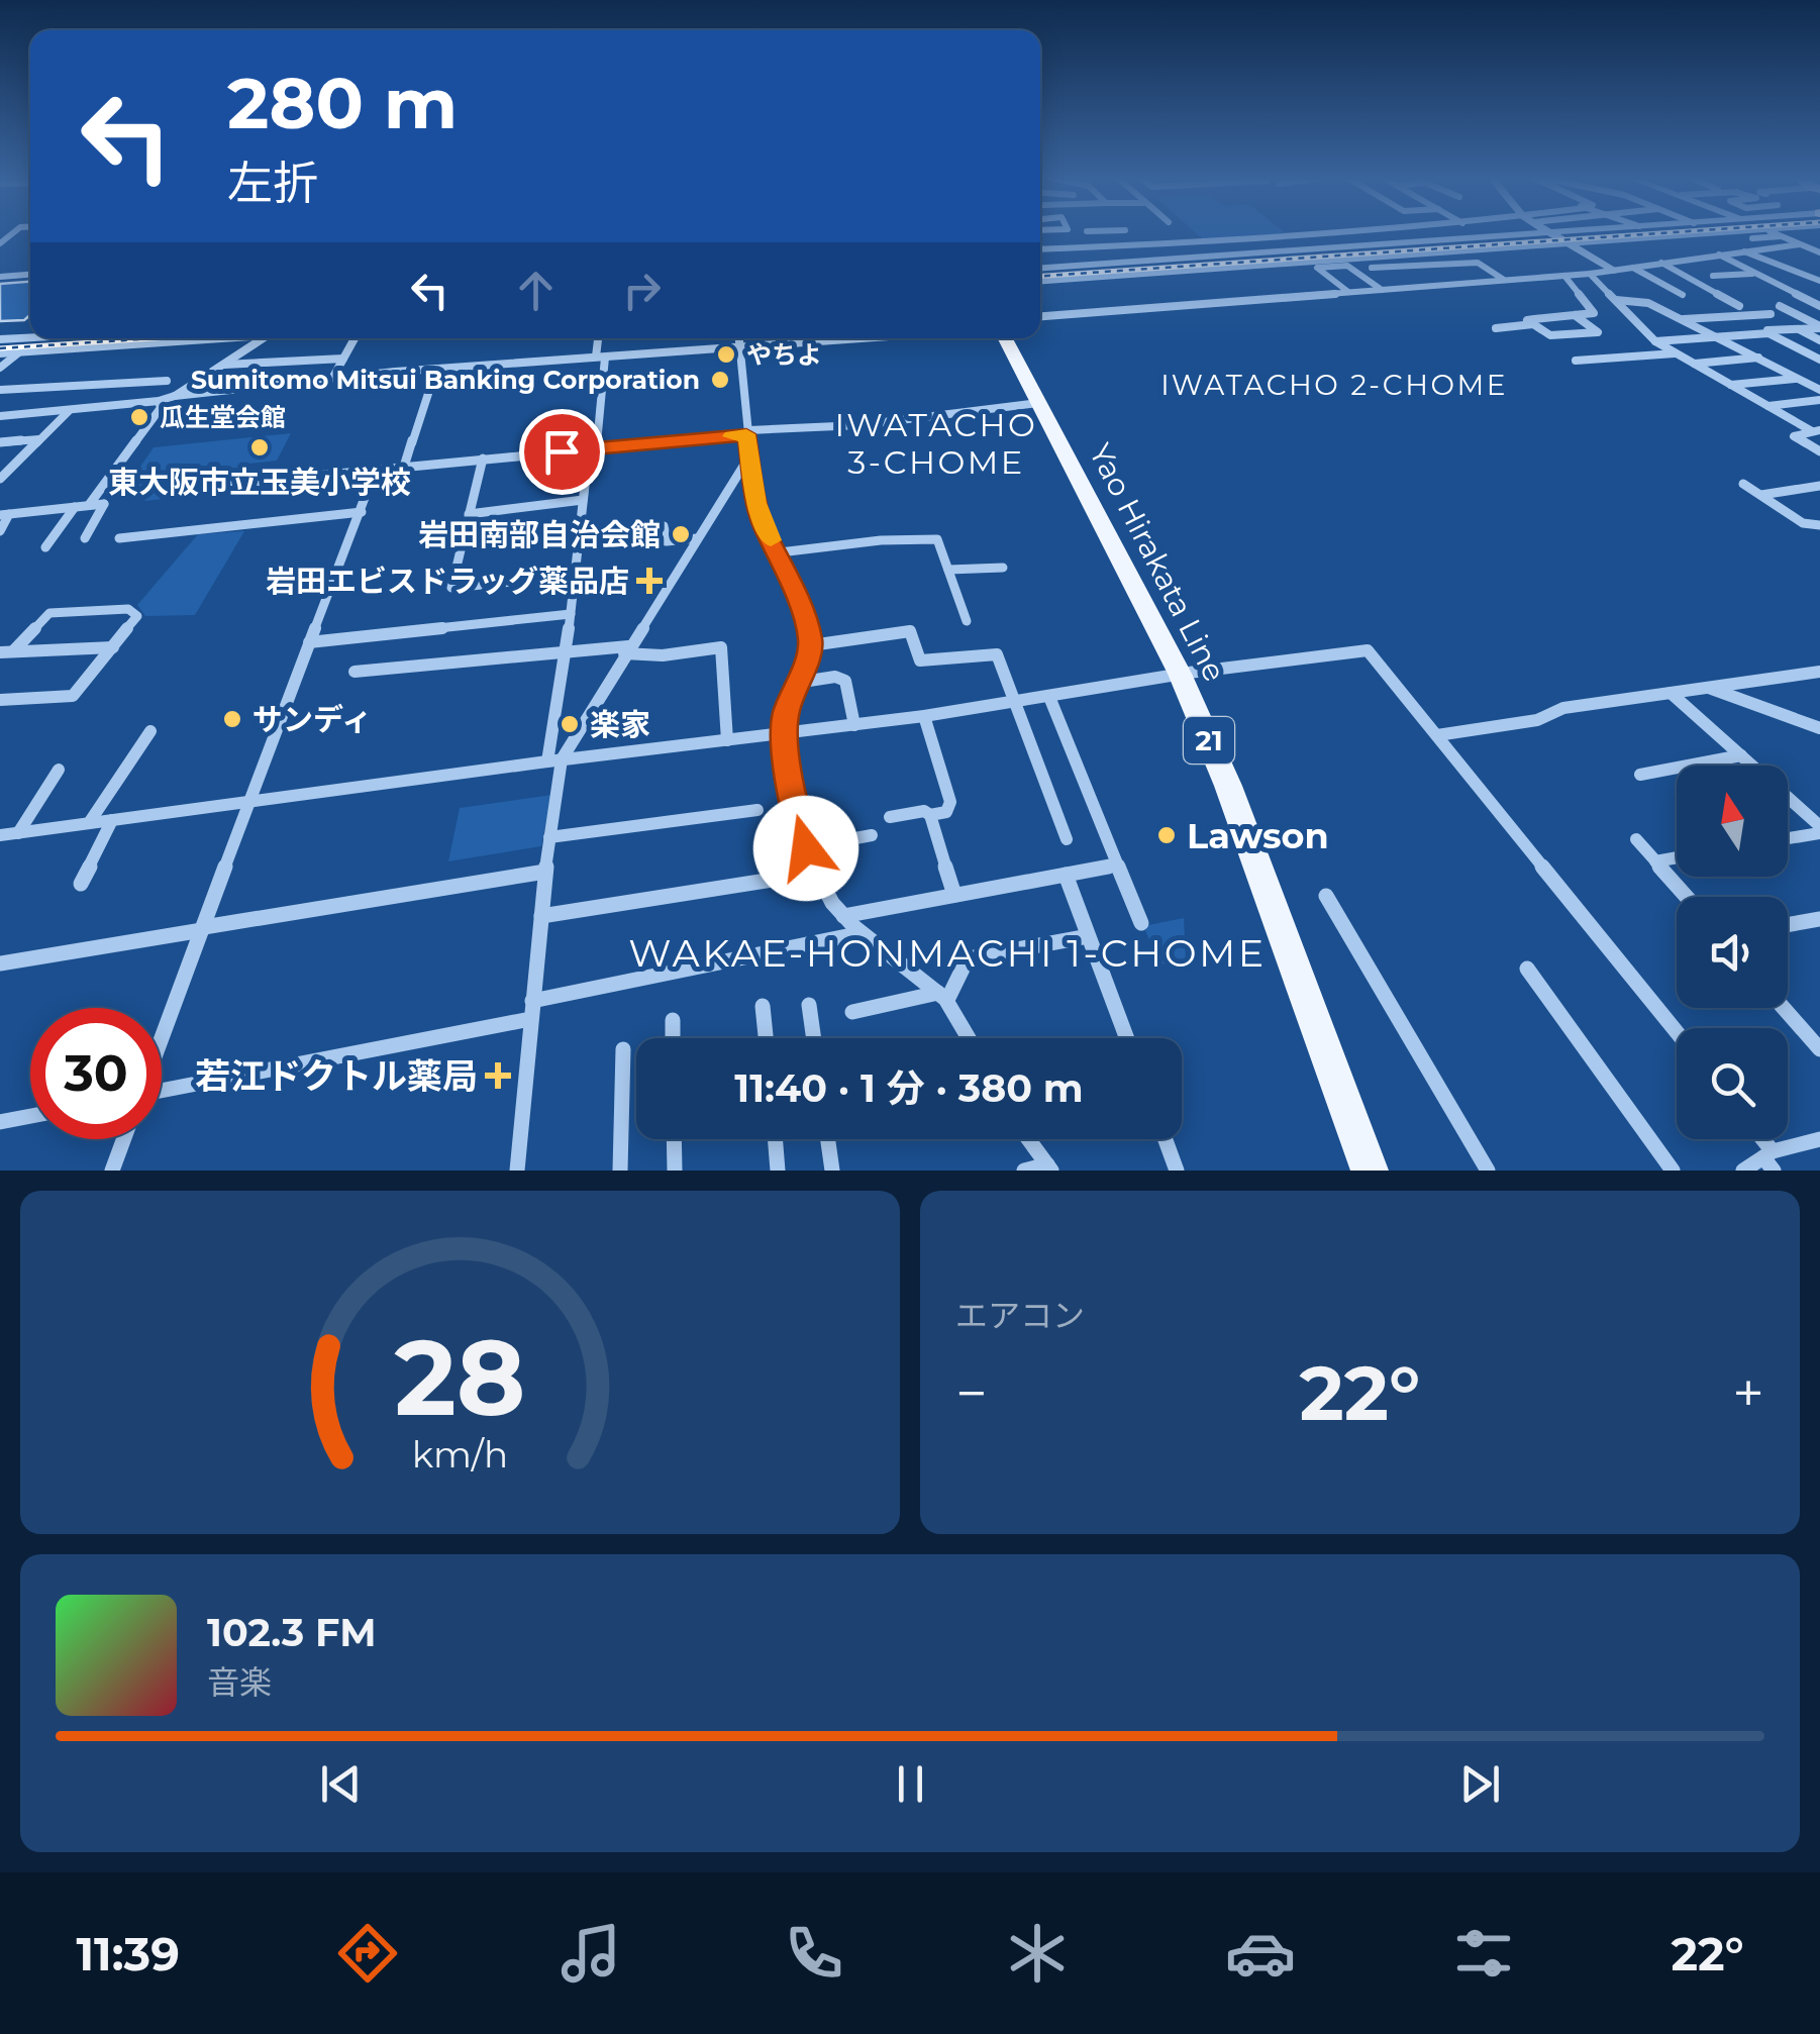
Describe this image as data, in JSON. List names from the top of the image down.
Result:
{
  "streets": {
    "main road": ["Yao Hirakata Line", "21"]
  },
  "districts": ["IWATACHO 2-CHOME", "IWATACHO 3-CHOME", "WAKAE-HONMACHI 1-CHOME"],
  "places": {
    "other": [
      "やちよ",
      "Sumitomo Mitsui Banking Corporation",
      "瓜生堂会館",
      "東大阪市立玉美小学校",
      "岩田南部自治会館",
      "サンディ",
      "楽家",
      "Lawson"
    ],
    "health": ["岩田エビスドラッグ薬品店", "若江ドクトル薬局"]
  },
  "north": "top",
  "page": {
    "turn": ["280 m", "左折"],
    "limit": "30",
    "trip": "11:40 · 1 分 · 380 m",
    "tile": "エアコン",
    "heat": ["−", "22°", "+"],
    "song": ["102.3 FM", "音楽"],
    "tabs": ["11:39", "22°"],
    "gauge": ["28", "km/h"]
  }
}
